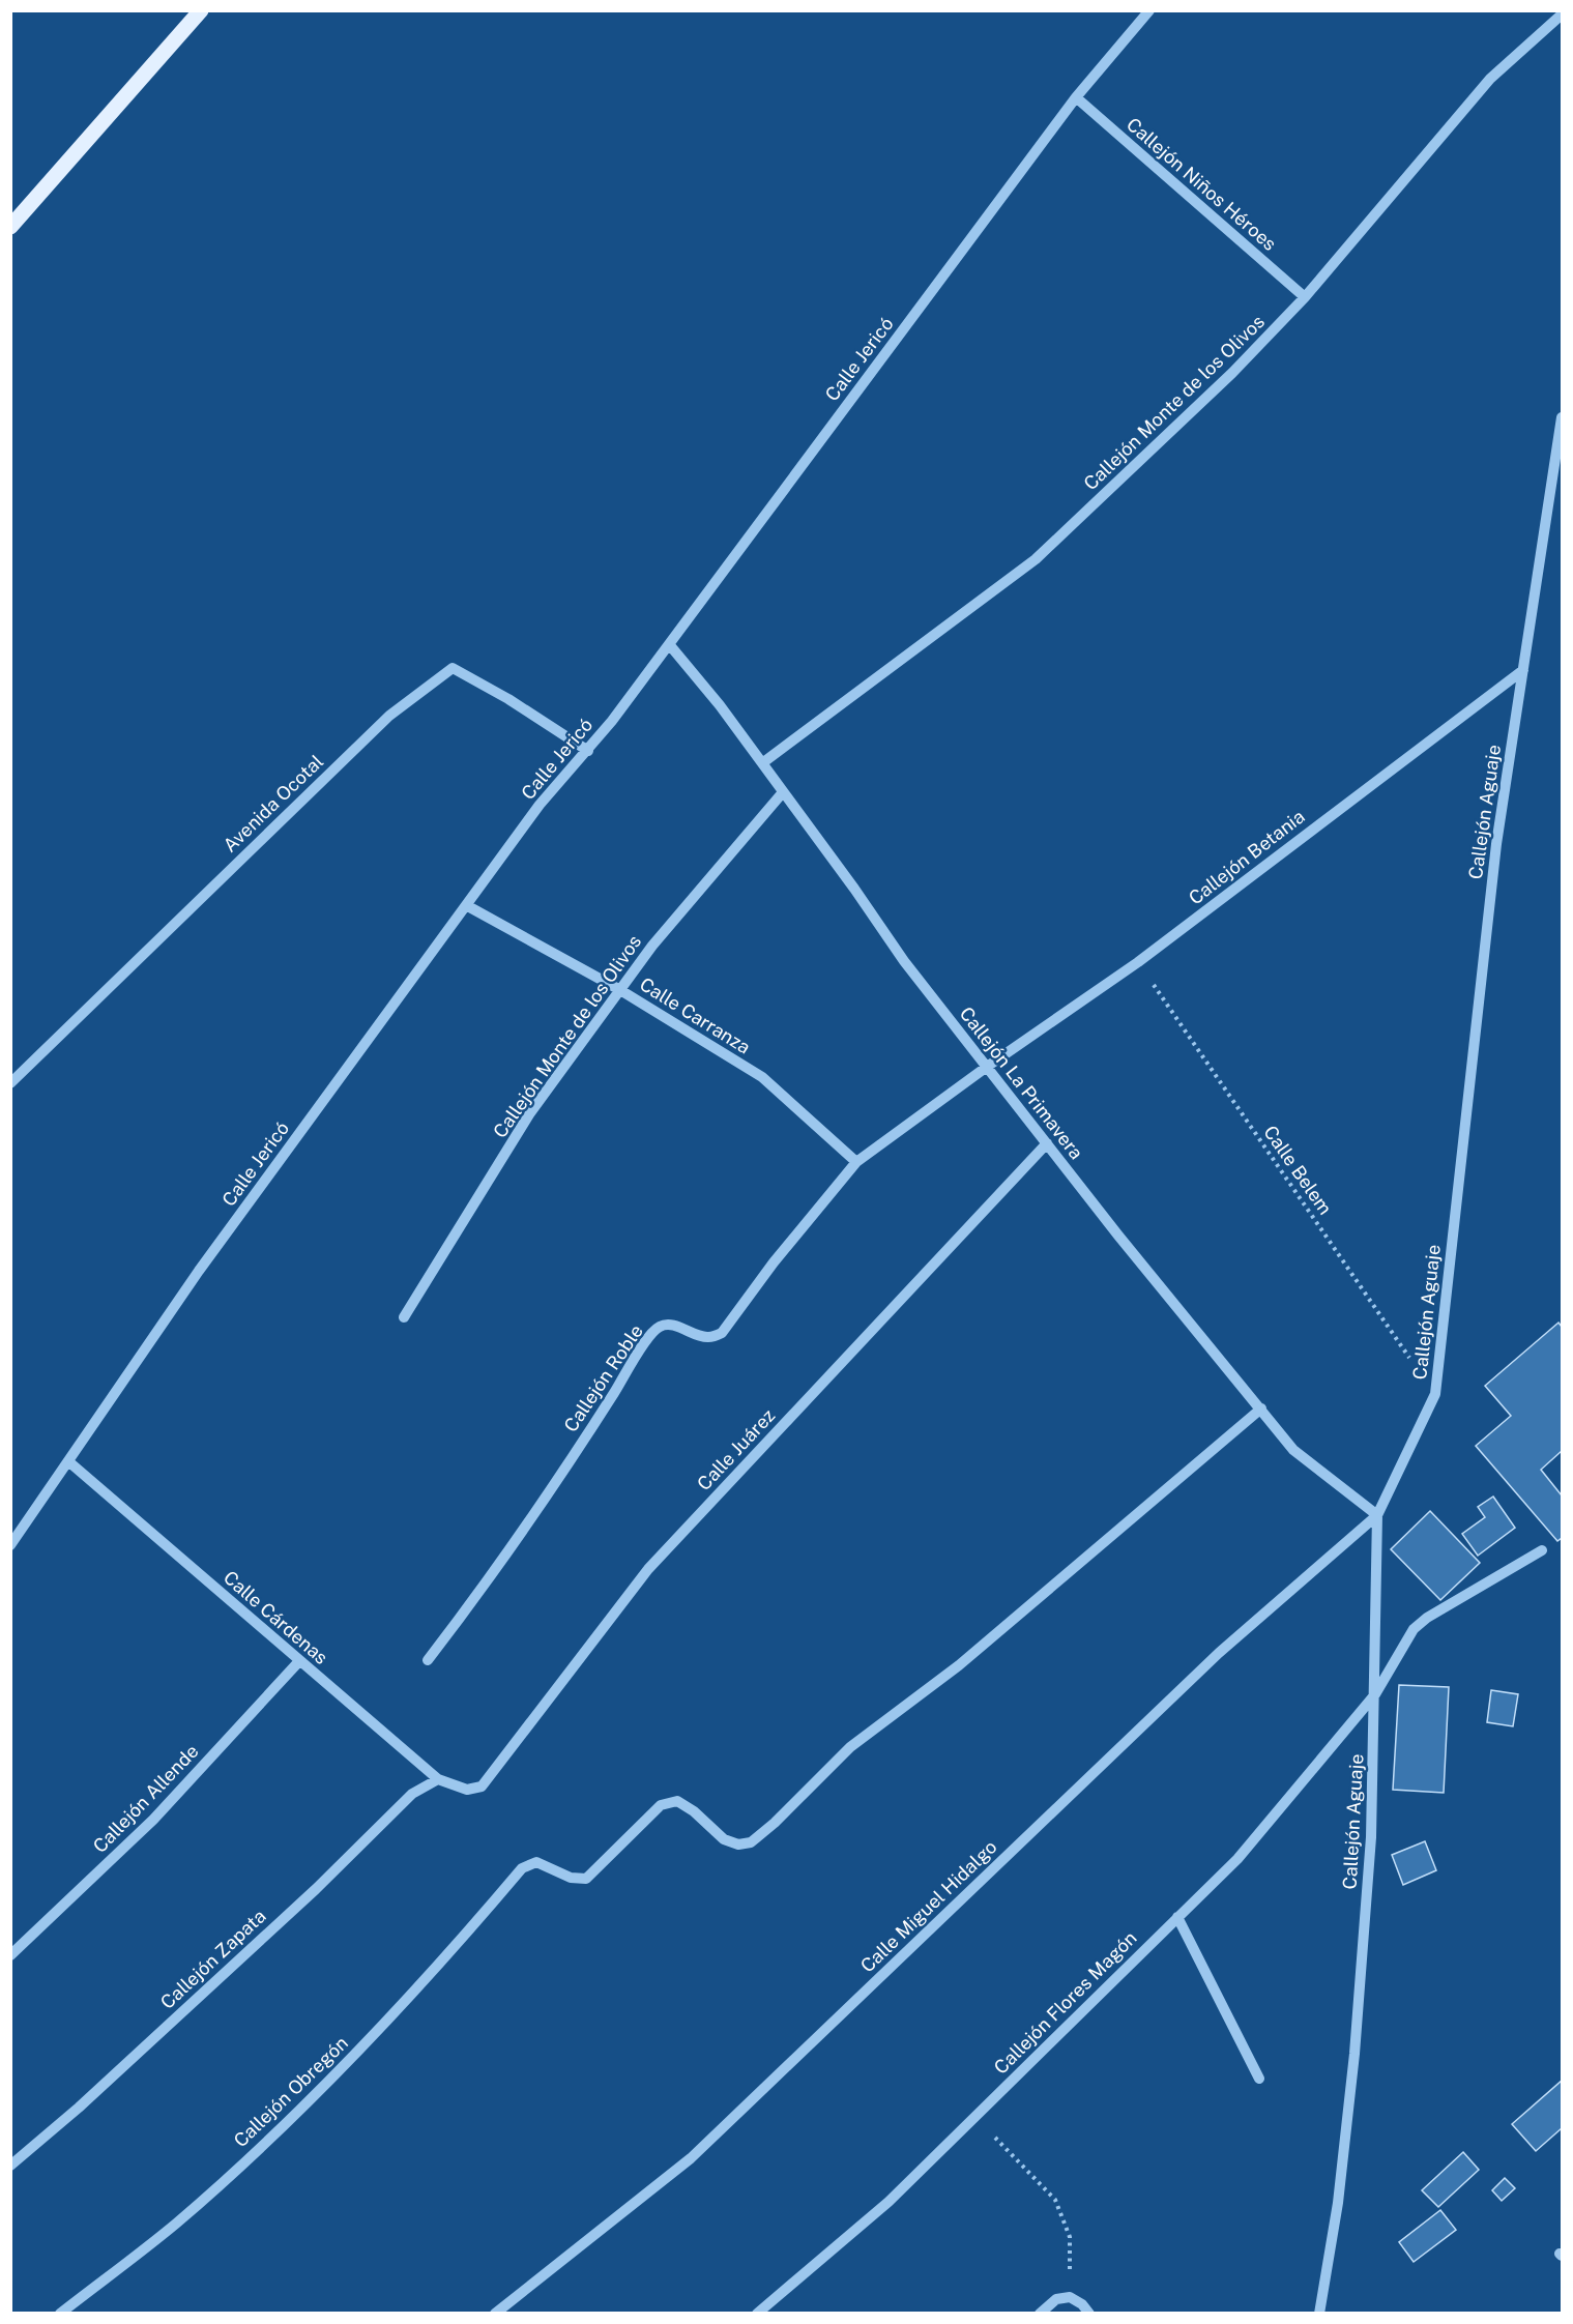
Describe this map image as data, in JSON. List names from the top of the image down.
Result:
{
  "streets": {
    "street": [
      "Callejón Niños Héroes",
      "Calle Jericó",
      "Callejón Monte de los Olivos",
      "Avenida Ocotal",
      "Callejón Aguaje",
      "Callejón Betania",
      "Calle Carranza",
      "Callejón La Primavera",
      "Callejón Roble",
      "Calle Juárez",
      "Calle Cárdenas",
      "Callejón Allende",
      "Calle Miguel Hidalgo",
      "Callejón Zapata",
      "Callejón Flores Magón",
      "Callejón Obregón"
    ],
    "path": ["Calle Belem"]
  },
  "crossings": [
    ["Callejón Niños Héroes", "Calle Jericó"],
    ["Callejón Niños Héroes", "Callejón Monte de los Olivos"],
    ["Calle Jericó", "Avenida Ocotal"],
    ["Calle Jericó", "Calle Carranza"],
    ["Calle Jericó", "Callejón La Primavera"],
    ["Calle Jericó", "Calle Cárdenas"],
    ["Callejón Monte de los Olivos", "Calle Carranza"],
    ["Callejón Monte de los Olivos", "Callejón La Primavera"],
    ["Callejón Aguaje", "Callejón Betania"],
    ["Callejón Aguaje", "Callejón La Primavera"],
    ["Callejón Aguaje", "Calle Belem"],
    ["Callejón Aguaje", "Calle Miguel Hidalgo"],
    ["Callejón Aguaje", "Callejón Flores Magón"],
    ["Callejón Betania", "Callejón La Primavera"],
    ["Callejón Betania", "Calle Belem"],
    ["Callejón Betania", "Callejón Roble"],
    ["Calle Carranza", "Callejón Roble"],
    ["Callejón La Primavera", "Callejón Roble"],
    ["Callejón La Primavera", "Calle Juárez"],
    ["Callejón La Primavera", "Calle Miguel Hidalgo"],
    ["Callejón La Primavera", "Callejón Obregón"],
    ["Calle Juárez", "Calle Cárdenas"],
    ["Calle Cárdenas", "Callejón Allende"],
    ["Calle Cárdenas", "Callejón Zapata"]
  ]
}
